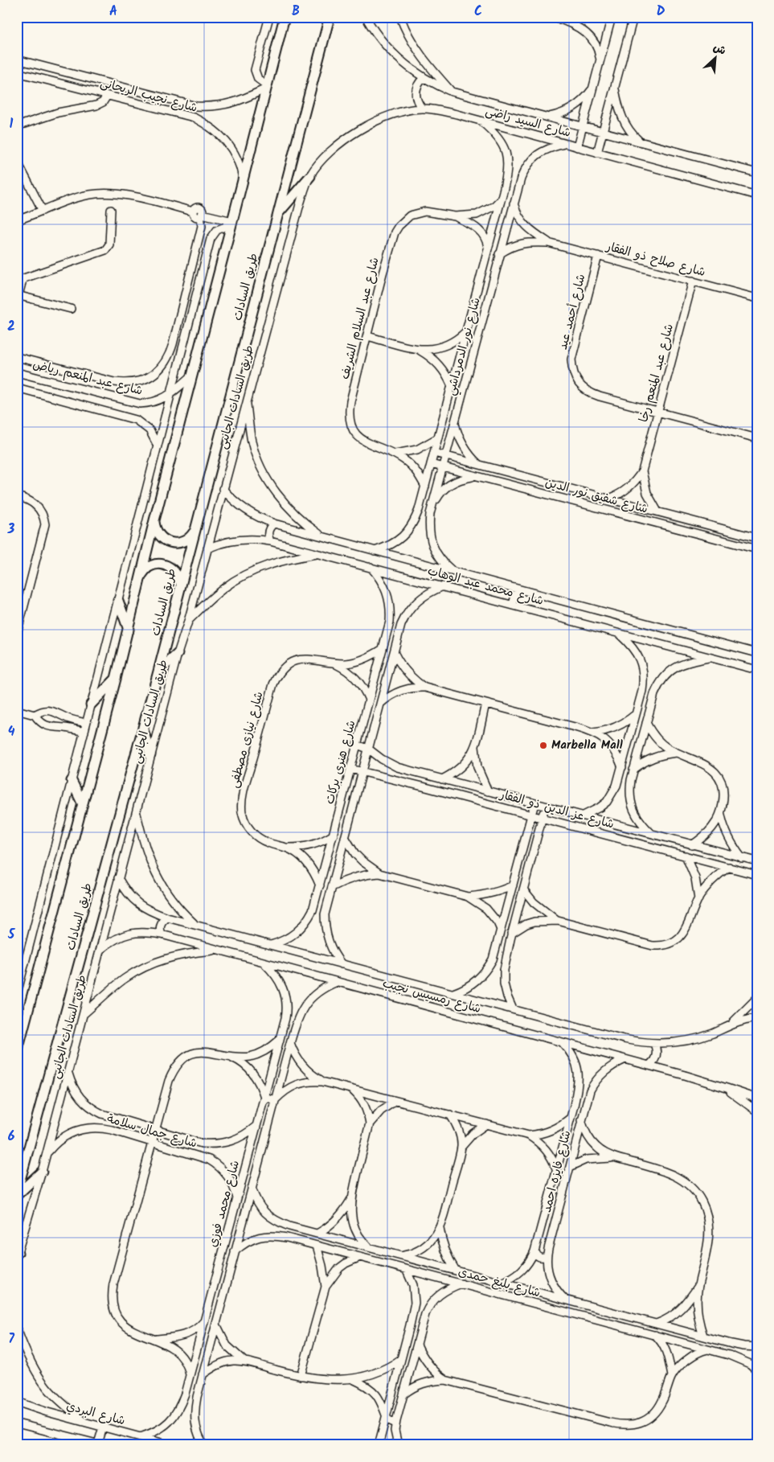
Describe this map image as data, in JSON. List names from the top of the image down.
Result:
{
  "streets": {
    "main road": ["طريق السادات"],
    "street": [
      "شارع نجيب الريحانى",
      "شارع السيد راضى",
      "شارع صلاح ذو الفقار",
      "شارع أحمد عيد",
      "شارع عبد السلام الشريف",
      "شارع نور الدمرداشي",
      "شارع عبد المنعم رخا",
      "شارع عبد المنعم رياض",
      "طريق السادات الجانبى",
      "شارع شفيق نور الدين",
      "شارع محمد عبد الوهاب",
      "شارع نيازى مصطفى",
      "شارع هنرى بركات",
      "شارع عز الدين ذو الفقار",
      "شارع رمسيس نجيب",
      "شارع جمال سلامة",
      "شارع فايزه احمد",
      "شارع محمد فوزي",
      "شارع بليغ حمدى",
      "شارع البردي"
    ]
  },
  "crossings": [
    ["شارع السيد راضى", "شارع نور الدمرداشي"],
    ["شارع السيد راضى", "طريق السادات الجانبى"],
    ["شارع صلاح ذو الفقار", "شارع أحمد عيد"],
    ["شارع صلاح ذو الفقار", "شارع نور الدمرداشي"],
    ["شارع صلاح ذو الفقار", "شارع عبد المنعم رخا"],
    ["شارع أحمد عيد", "شارع عبد المنعم رخا"],
    ["شارع عبد السلام الشريف", "شارع نور الدمرداشي"],
    ["شارع نور الدمرداشي", "شارع شفيق نور الدين"],
    ["شارع نور الدمرداشي", "شارع محمد عبد الوهاب"],
    ["شارع عبد المنعم رخا", "شارع شفيق نور الدين"],
    ["طريق السادات الجانبى", "شارع محمد عبد الوهاب"],
    ["طريق السادات الجانبى", "شارع رمسيس نجيب"],
    ["طريق السادات الجانبى", "شارع جمال سلامة"],
    ["شارع محمد عبد الوهاب", "شارع هنرى بركات"],
    ["شارع نيازى مصطفى", "شارع هنرى بركات"],
    ["شارع هنرى بركات", "شارع عز الدين ذو الفقار"],
    ["شارع هنرى بركات", "شارع رمسيس نجيب"],
    ["شارع رمسيس نجيب", "شارع فايزه احمد"],
    ["شارع رمسيس نجيب", "شارع محمد فوزي"],
    ["شارع جمال سلامة", "شارع محمد فوزي"],
    ["شارع فايزه احمد", "شارع بليغ حمدى"],
    ["شارع محمد فوزي", "شارع بليغ حمدى"],
    ["شارع محمد فوزي", "شارع البردي"]
  ],
  "places": ["Marbella Mall"],
  "north": "top right",
  "grid": {
    "columns": [
      "A",
      "B",
      "C",
      "D"
    ],
    "rows": [
      "1",
      "2",
      "3",
      "4",
      "5",
      "6",
      "7"
    ]
  }
}
